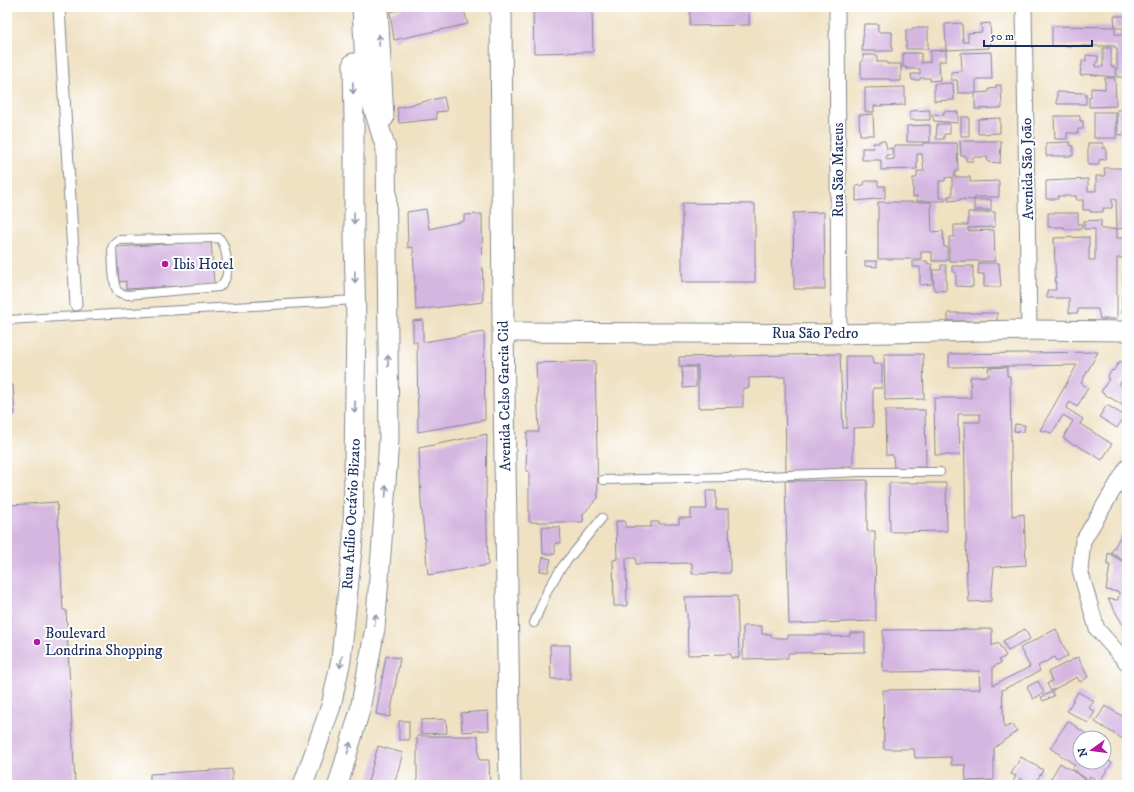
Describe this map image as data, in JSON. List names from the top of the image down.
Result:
{
  "streets": {
    "main road": ["Avenida Celso Garcia Cid"],
    "street": [
      "Avenida São João",
      "Rua São Mateus",
      "Rua São Pedro",
      "Rua Atílio Octávio Bizato"
    ]
  },
  "crossings": [
    ["Avenida São João", "Rua São Pedro"],
    ["Rua São Mateus", "Rua São Pedro"],
    ["Rua São Pedro", "Avenida Celso Garcia Cid"]
  ],
  "places": ["Ibis Hotel", "Boulevard Londrina Shopping"],
  "scale_bar": "50 m",
  "north": "left"
}
